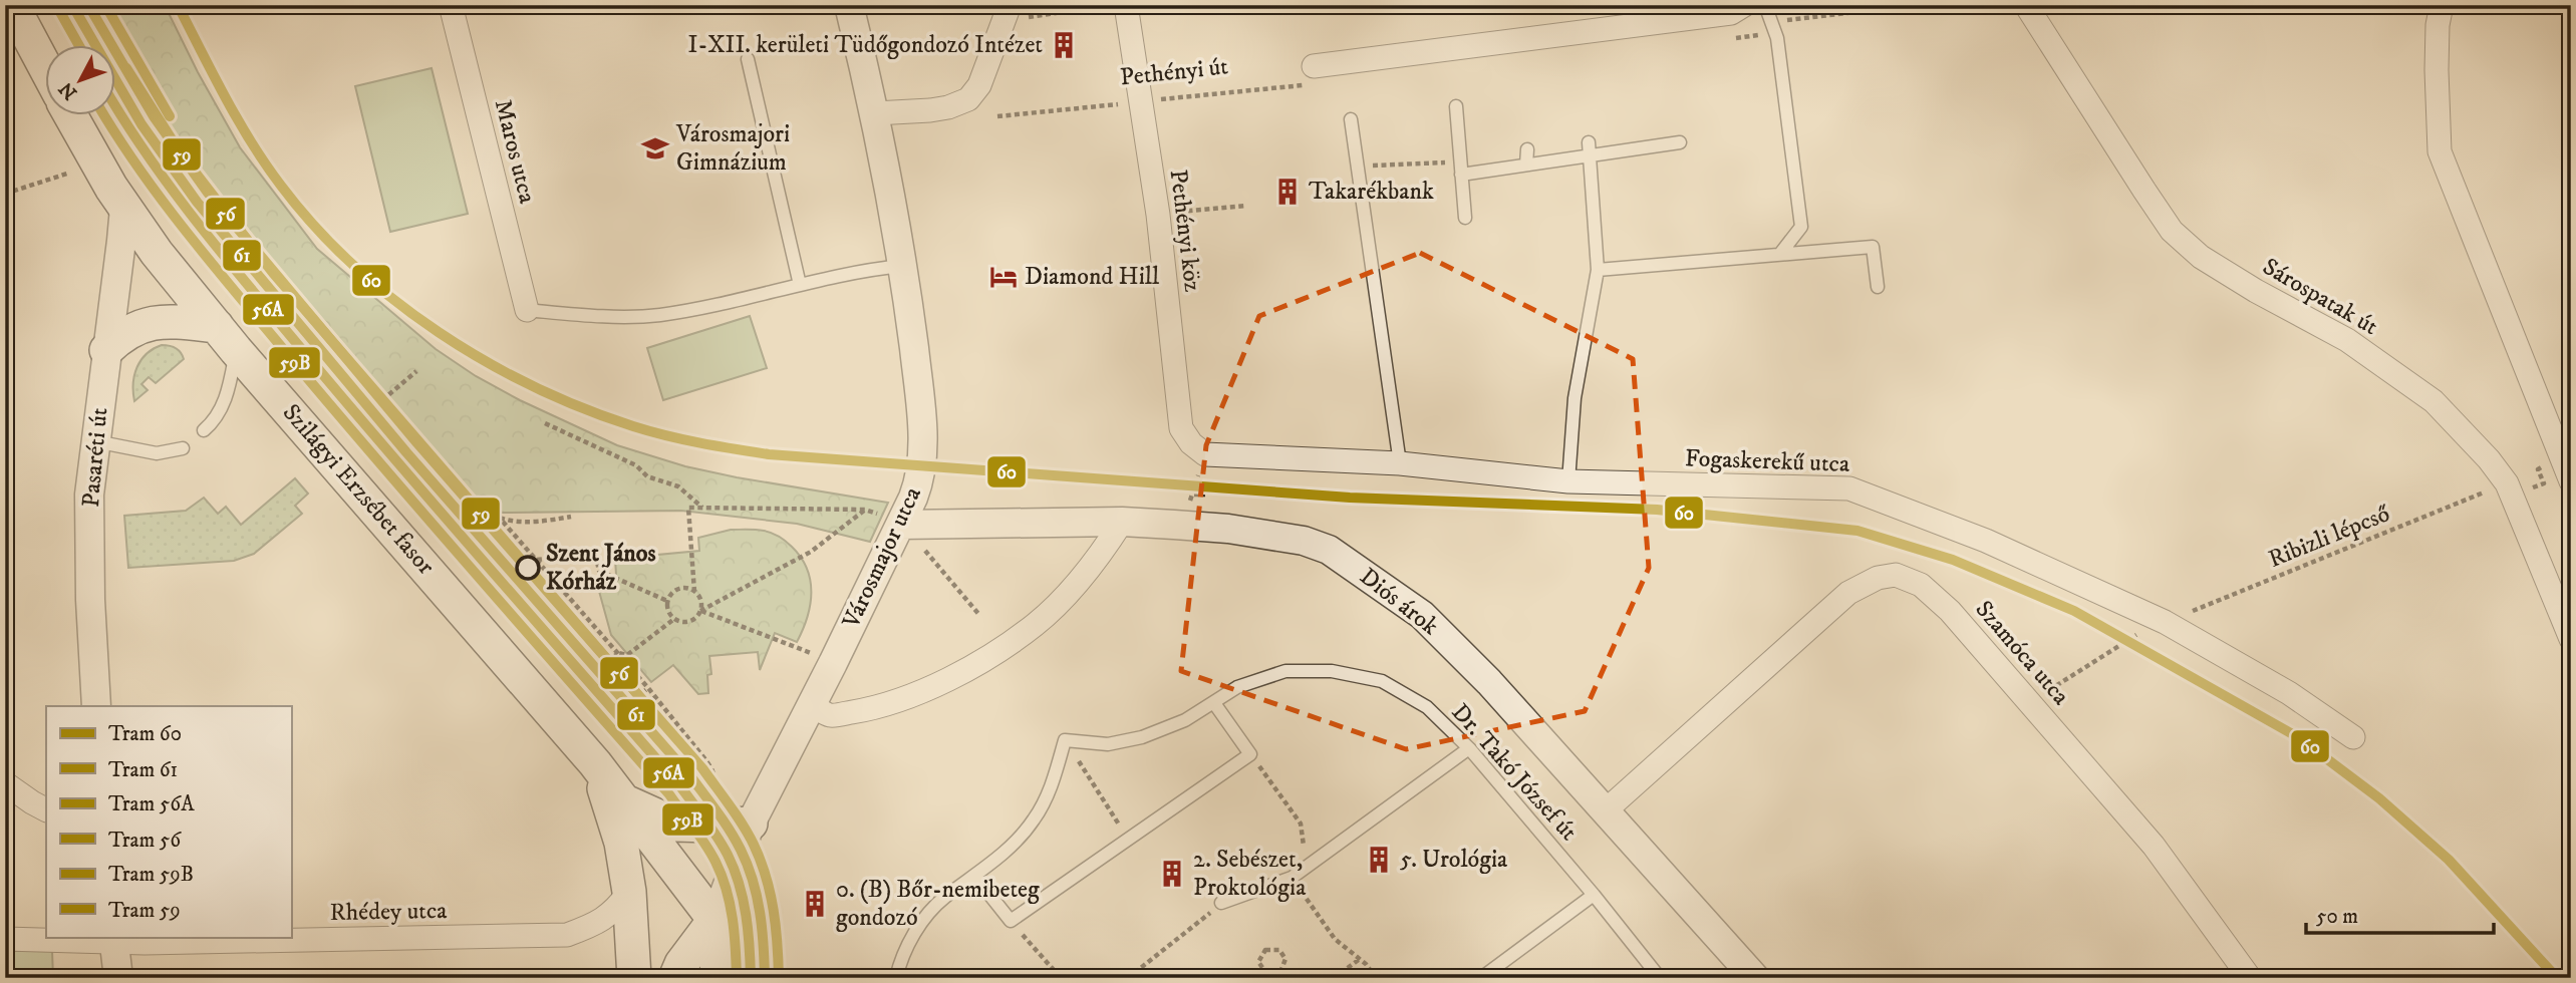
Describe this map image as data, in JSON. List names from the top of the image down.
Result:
{
  "streets": {
    "main road": ["Szilágyi Erzsébet fasor"],
    "street": [
      "Maros utca",
      "Pethényi köz",
      "Sárospatak út",
      "Pasaréti út",
      "Fogaskerekű utca",
      "Városmajor utca",
      "Diós árok",
      "Szamóca utca",
      "Rhédey utca"
    ],
    "lane": ["Dr. Takó József út"],
    "path": ["Pethényi út", "Ribizli lépcső"]
  },
  "crossings": [
    ["Pethényi út", "Pethényi köz"],
    ["Pethényi köz", "Fogaskerekű utca"],
    ["Sárospatak út", "Ribizli lépcső"],
    ["Pasaréti út", "Szilágyi Erzsébet fasor"],
    ["Fogaskerekű utca", "Ribizli lépcső"],
    ["Szilágyi Erzsébet fasor", "Városmajor utca"],
    ["Szilágyi Erzsébet fasor", "Rhédey utca"],
    ["Városmajor utca", "Diós árok"],
    ["Diós árok", "Szamóca utca"]
  ],
  "places": {
    "building": [
      "I-XII. kerületi Tüdőgondozó Intézet",
      "Takarékbank",
      "5. Urológia",
      "2. Sebészet, Proktológia",
      "0. (B) Bőr-nemibeteg gondozó"
    ],
    "school or university": ["Városmajori Gimnázium"],
    "hotel": ["Diamond Hill"],
    "other": ["Szent János Kórház"]
  },
  "lines": [
    "tram line 60",
    "tram line 61",
    "tram line 56",
    "tram line 59",
    "tram line 56A",
    "tram line 59B"
  ],
  "legend": [
    "Tram 60",
    "Tram 61",
    "Tram 56A",
    "Tram 56",
    "Tram 59B",
    "Tram 59"
  ],
  "scale_bar": "50 m",
  "north": "bottom left"
}
